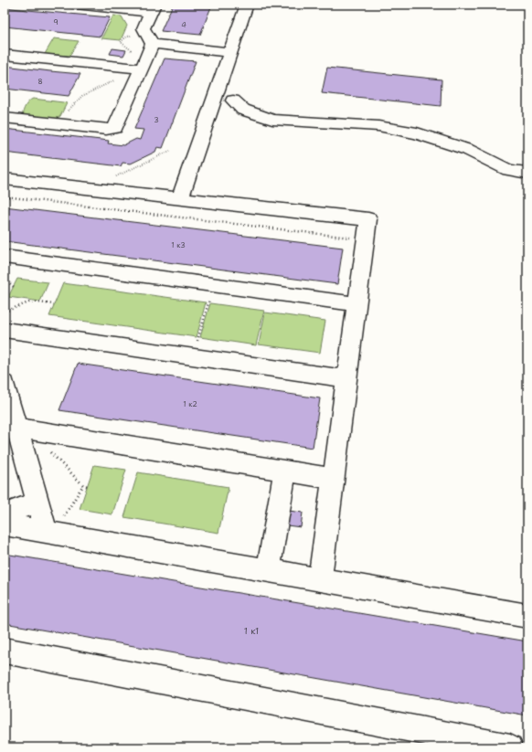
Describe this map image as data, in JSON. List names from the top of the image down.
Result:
{
  "house_numbers": [
    "9",
    "4",
    "8",
    "3",
    "1 к3",
    "1 к2",
    "1 к1"
  ]
}
